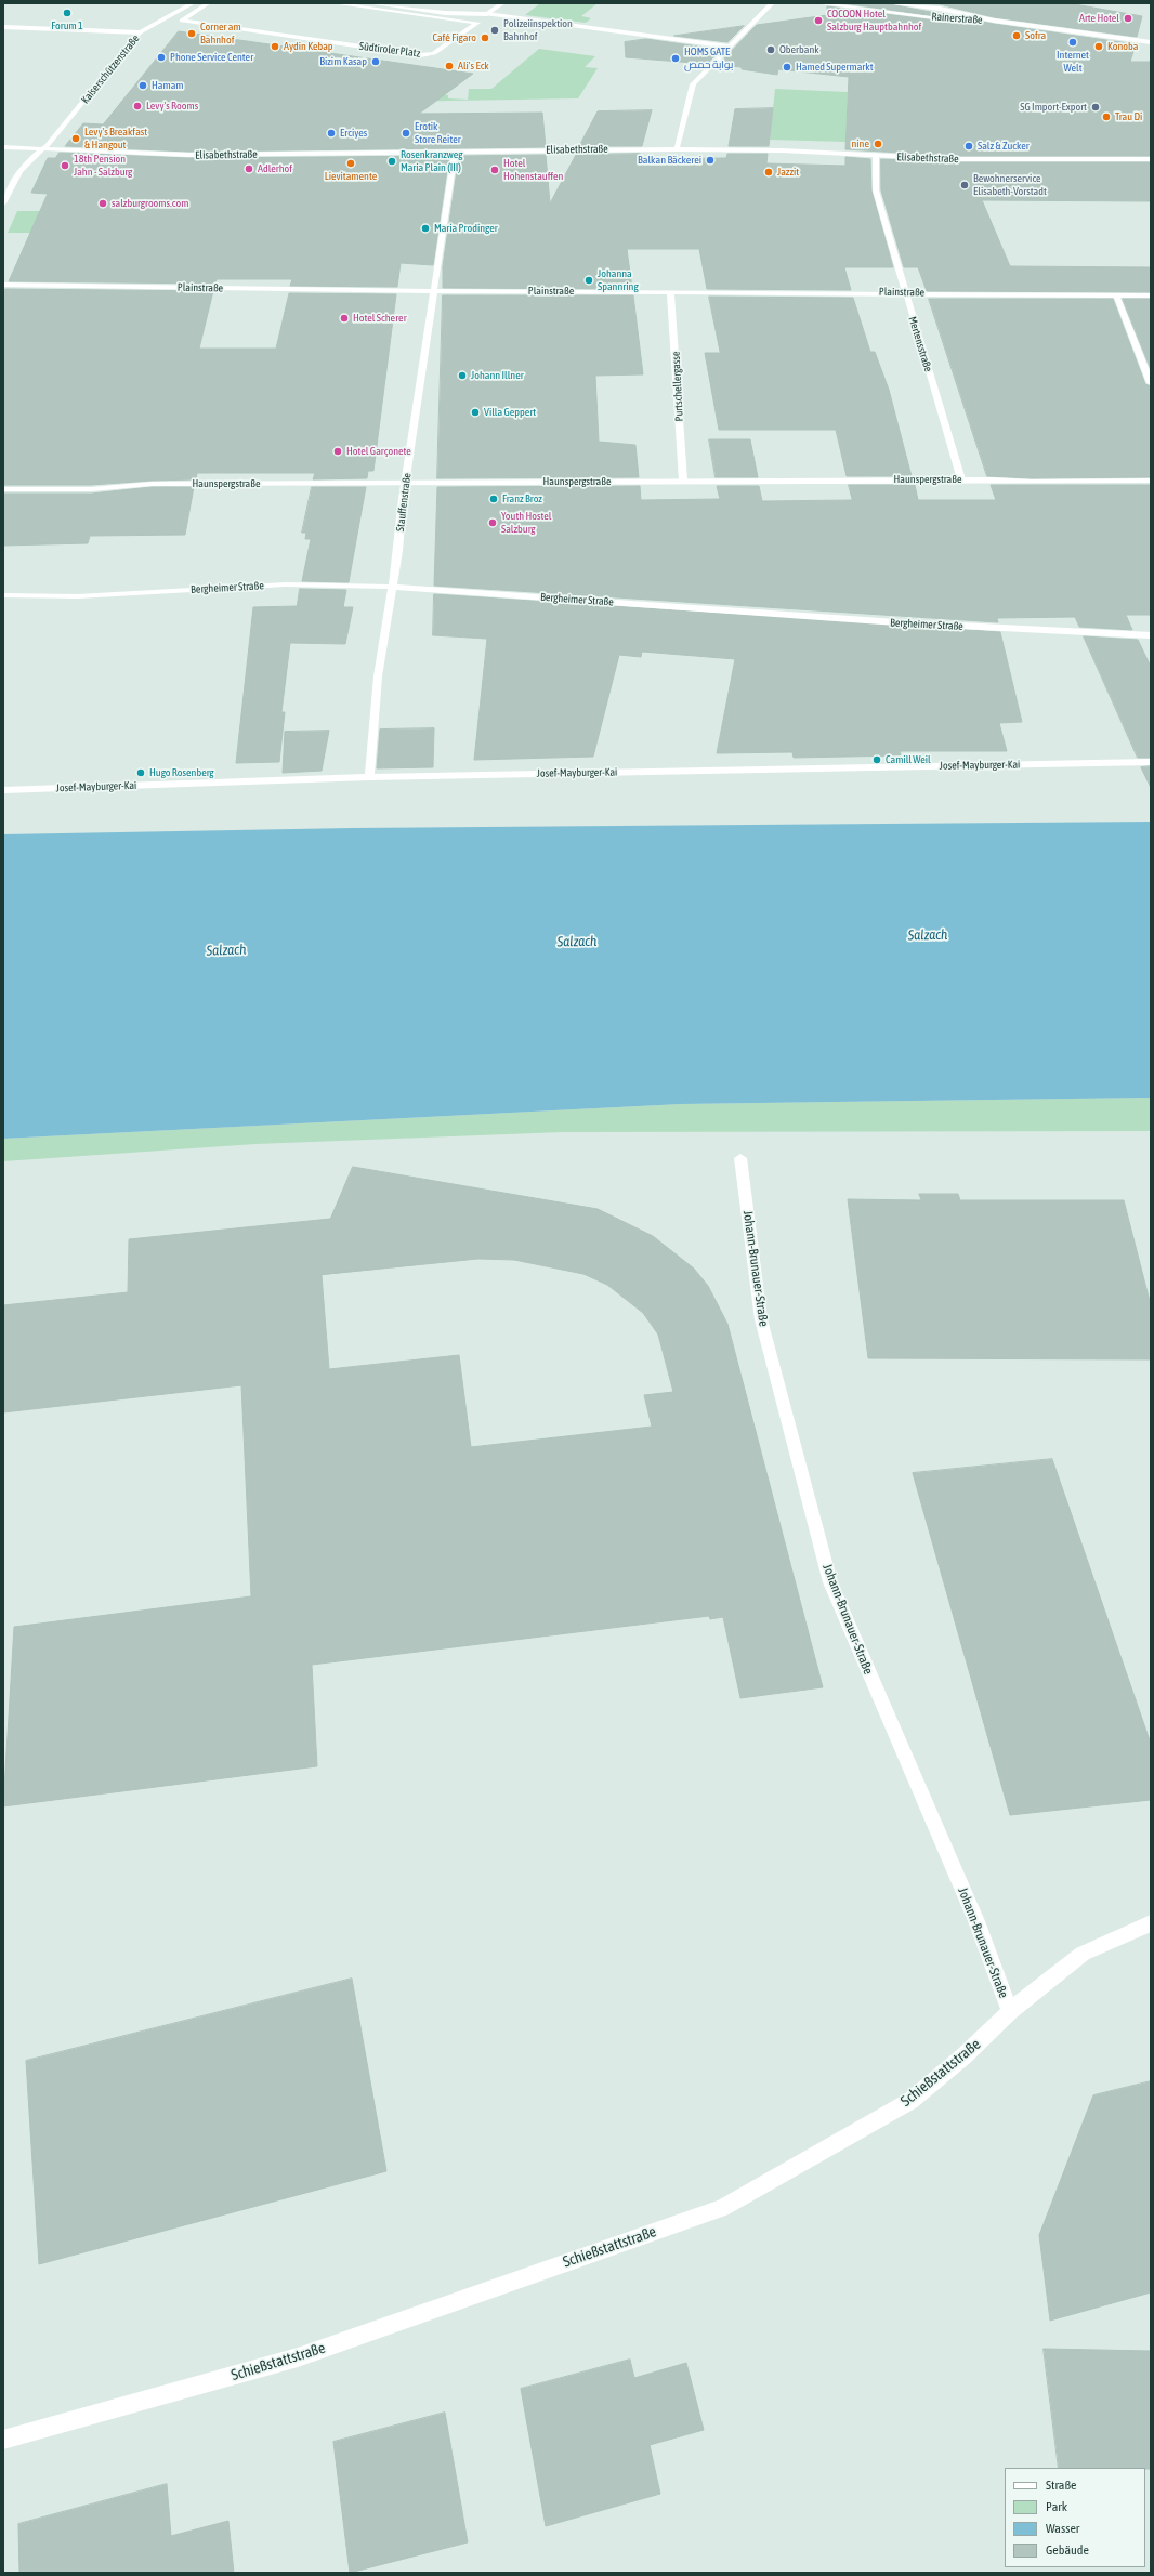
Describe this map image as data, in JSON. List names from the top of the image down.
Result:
{
  "streets": {
    "street": [
      "Rainerstraße",
      "Südtiroler Platz",
      "Kaiserschützenstraße",
      "Elisabethstraße",
      "Plainstraße",
      "Mertensstraße",
      "Purtschellergasse",
      "Haunspergstraße",
      "Stauffenstraße",
      "Bergheimer Straße",
      "Josef-Mayburger-Kai",
      "Johann-Brunauer-Straße",
      "Schießstattstraße"
    ]
  },
  "crossings": [
    ["Kaiserschützenstraße", "Elisabethstraße"],
    ["Elisabethstraße", "Mertensstraße"],
    ["Elisabethstraße", "Stauffenstraße"],
    ["Plainstraße", "Mertensstraße"],
    ["Plainstraße", "Purtschellergasse"],
    ["Plainstraße", "Stauffenstraße"],
    ["Mertensstraße", "Haunspergstraße"],
    ["Purtschellergasse", "Haunspergstraße"],
    ["Haunspergstraße", "Stauffenstraße"],
    ["Stauffenstraße", "Bergheimer Straße"],
    ["Stauffenstraße", "Josef-Mayburger-Kai"],
    ["Johann-Brunauer-Straße", "Schießstattstraße"]
  ],
  "water": ["Salzach"],
  "places": [
    "Forum 1",
    "Arte Hotel",
    "COCOON Hotel Salzburg Hauptbahnhof",
    "Polizeiinspektion Bahnhof",
    "Corner am Bahnhof",
    "Sofra",
    "Café Figaro",
    "Internet Welt",
    "Aydin Kebap",
    "Konoba",
    "Oberbank",
    "Phone Service Center",
    "HOMS GATE بوابة حمص",
    "Bizim Kasap",
    "Ali's Eck",
    "Hamed Supermarkt",
    "Hamam",
    "Levy's Rooms",
    "SG Import-Export",
    "Trau Di",
    "Erciyes",
    "Erotik Store Reiter",
    "Levy's Breakfast & Hangout",
    "nine",
    "Salz & Zucker",
    "Balkan Bäckerei",
    "Rosenkranzweg Maria Plain (III)",
    "Lievitamente",
    "18th Pension Jahn - Salzburg",
    "Adlerhof",
    "Hotel Hohenstauffen",
    "Jazzit",
    "Bewohnerservice Elisabeth-Vorstadt",
    "salzburgrooms.com",
    "Maria Prodinger",
    "Johanna Spannring",
    "Hotel Scherer",
    "Johann Illner",
    "Villa Geppert",
    "Hotel Garçonete",
    "Franz Broz",
    "Youth Hostel Salzburg",
    "Camill Weil",
    "Hugo Rosenberg"
  ],
  "legend": [
    "Straße",
    "Park",
    "Wasser",
    "Gebäude"
  ]
}
